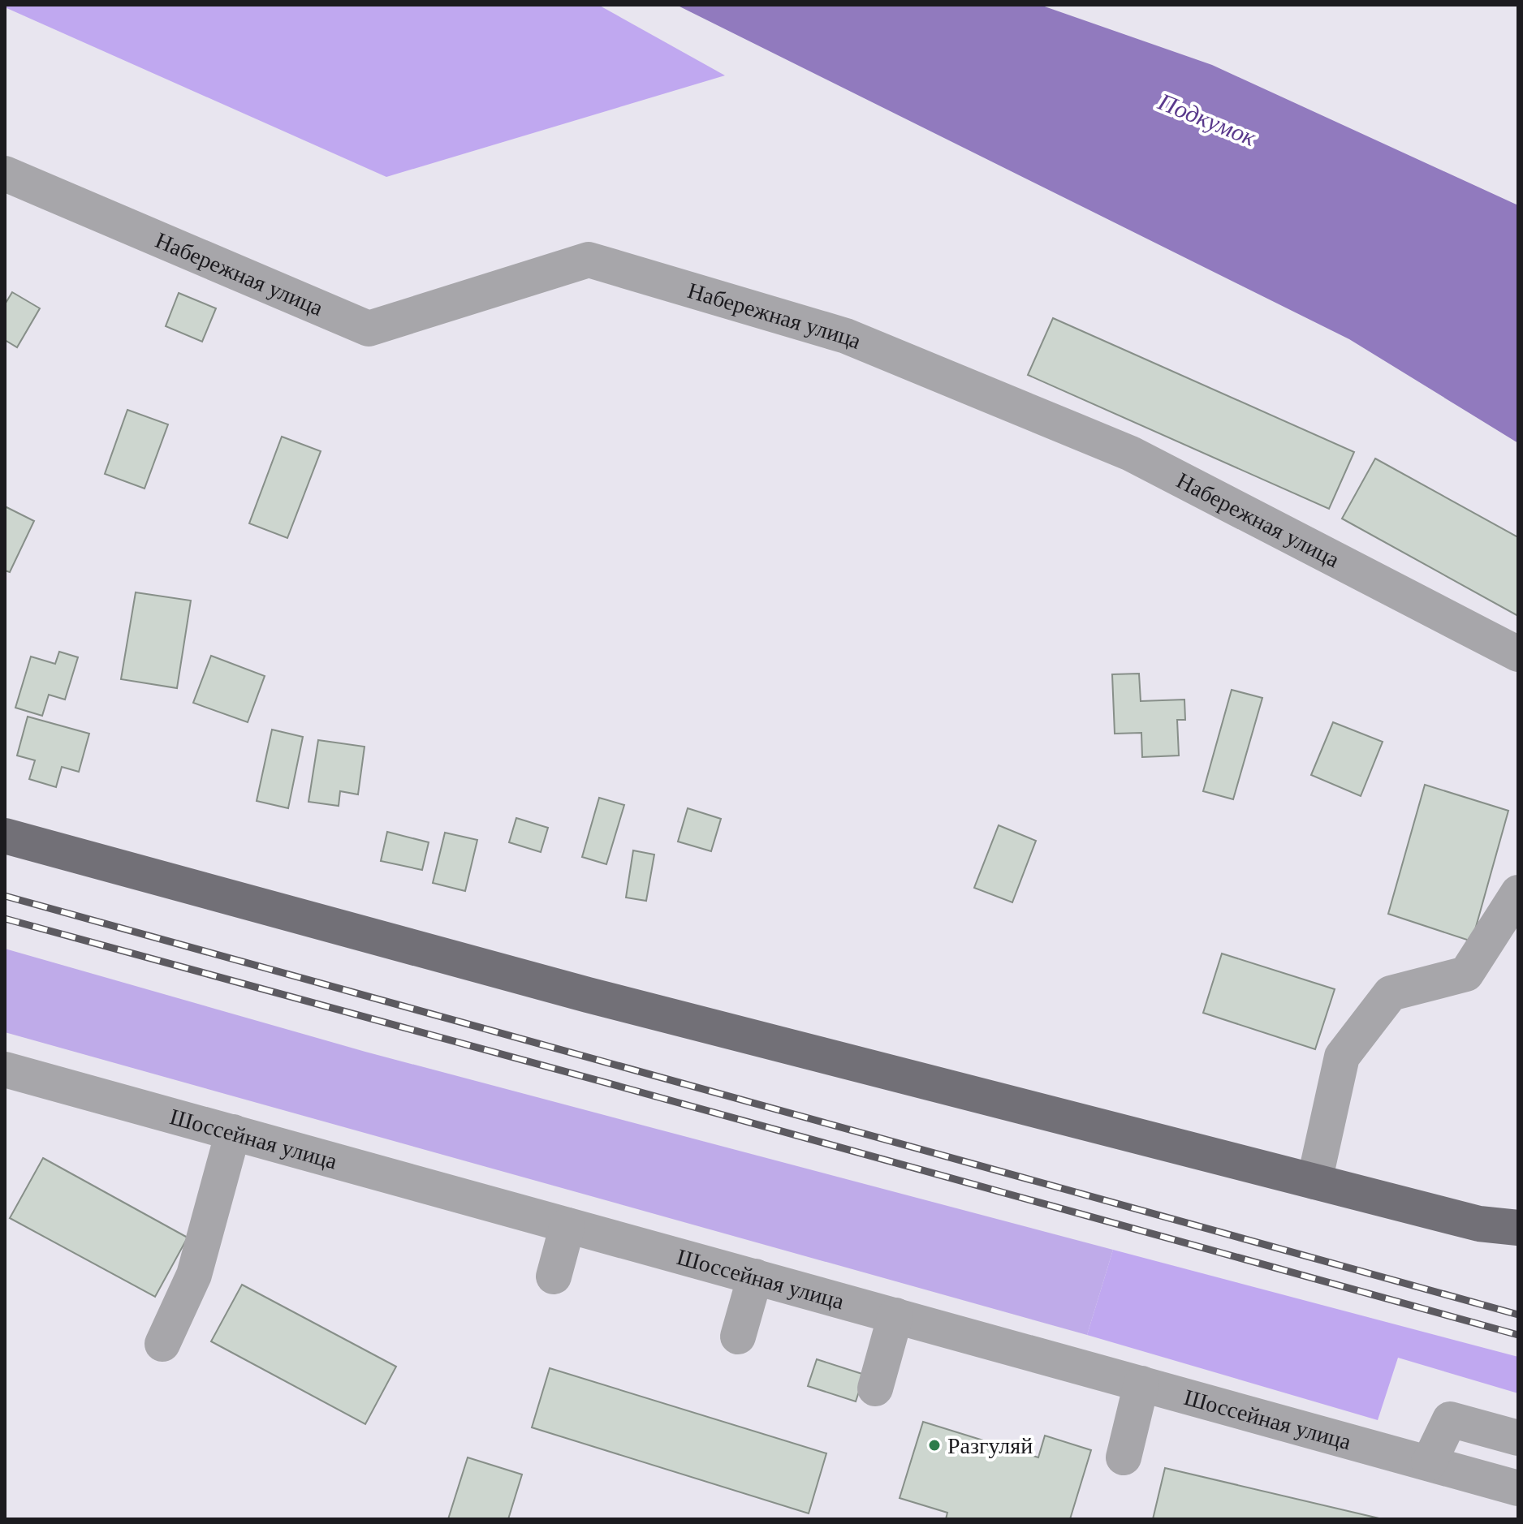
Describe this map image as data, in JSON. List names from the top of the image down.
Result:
{
  "streets": {
    "street": ["Набережная улица", "Шоссейная улица"]
  },
  "water": ["Подкумок"],
  "places": ["Разгуляй"]
}
